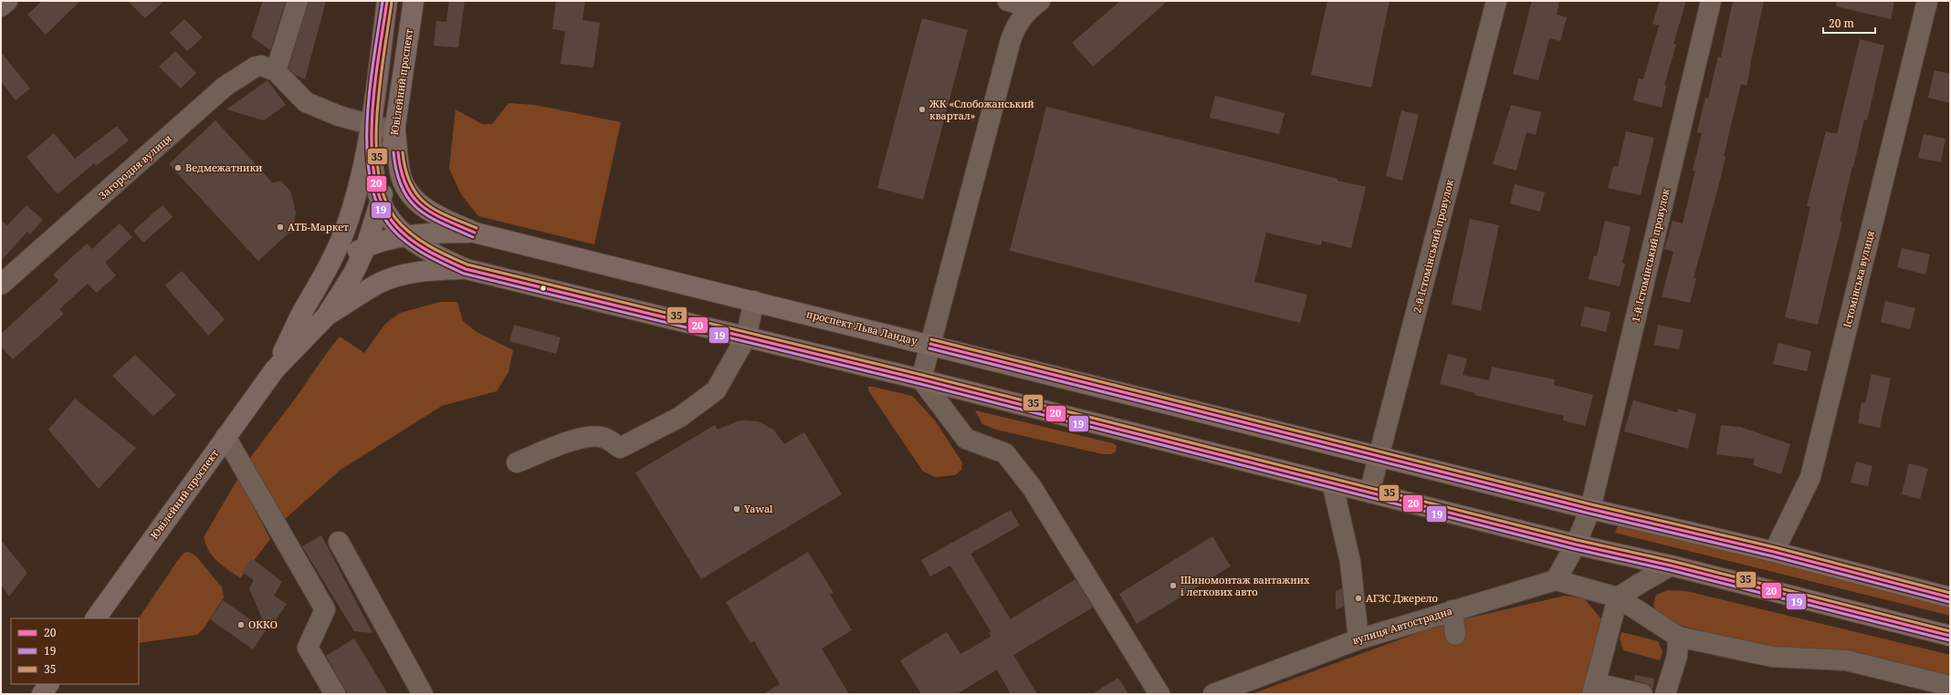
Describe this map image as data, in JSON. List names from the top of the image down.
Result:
{
  "streets": {
    "main road": ["Ювілейний проспект", "проспект Льва Ландау"],
    "street": [
      "Загородня вулиця",
      "2-й Істомінський провулок",
      "1-й Істомінський провулок",
      "Істомінська вулиця",
      "вулиця Автострадна"
    ]
  },
  "crossings": [
    ["2-й Істомінський провулок", "проспект Льва Ландау"],
    ["1-й Істомінський провулок", "проспект Льва Ландау"],
    ["Істомінська вулиця", "проспект Льва Ландау"]
  ],
  "places": [
    "ЖК «Слобожанський квартал»",
    "Ведмежатники",
    "АТБ-Маркет",
    "Yawal",
    "Шиномонтаж вантажних і легкових авто",
    "АГЗС Джерело",
    "ОККО"
  ],
  "lines": ["transit line 20", "transit line 19", "transit line 35"],
  "legend": ["20", "19", "35"],
  "scale_bar": "20 m"
}
